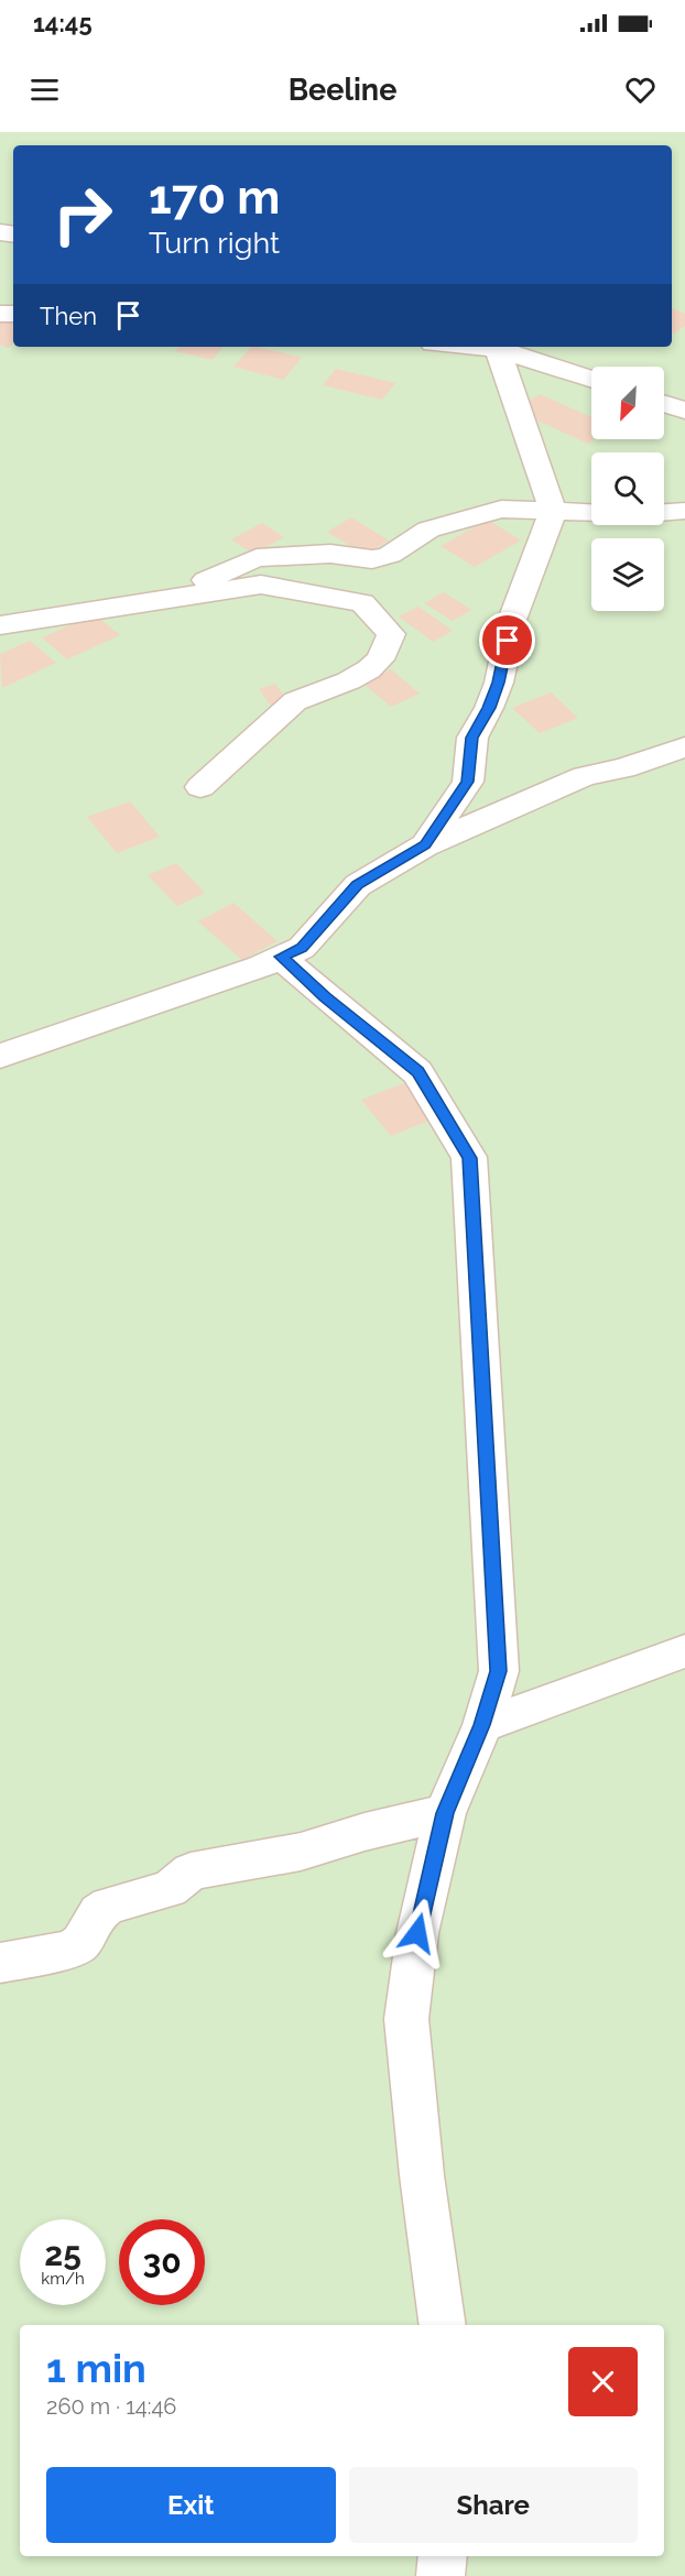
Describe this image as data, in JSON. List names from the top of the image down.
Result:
{
  "north": "bottom left",
  "page": {
    "status": "14:45",
    "header": "Beeline",
    "turn": ["170 m", "Turn right"],
    "then": "Then",
    "speed": "25 km/h",
    "limit": "30",
    "heading": ["1 min", "260 m · 14:46"],
    "buttons": ["Exit", "Share"]
  }
}
